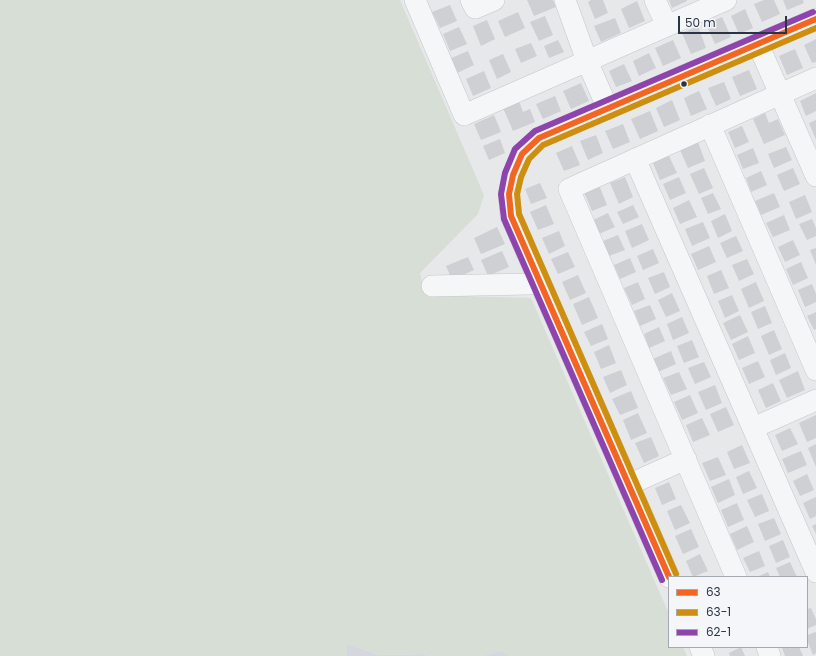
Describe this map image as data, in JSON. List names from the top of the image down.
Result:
{
  "lines": ["transit line 62-1", "transit line 63", "transit line 63-1"],
  "legend": ["63", "63-1", "62-1"],
  "scale_bar": "50 m"
}
